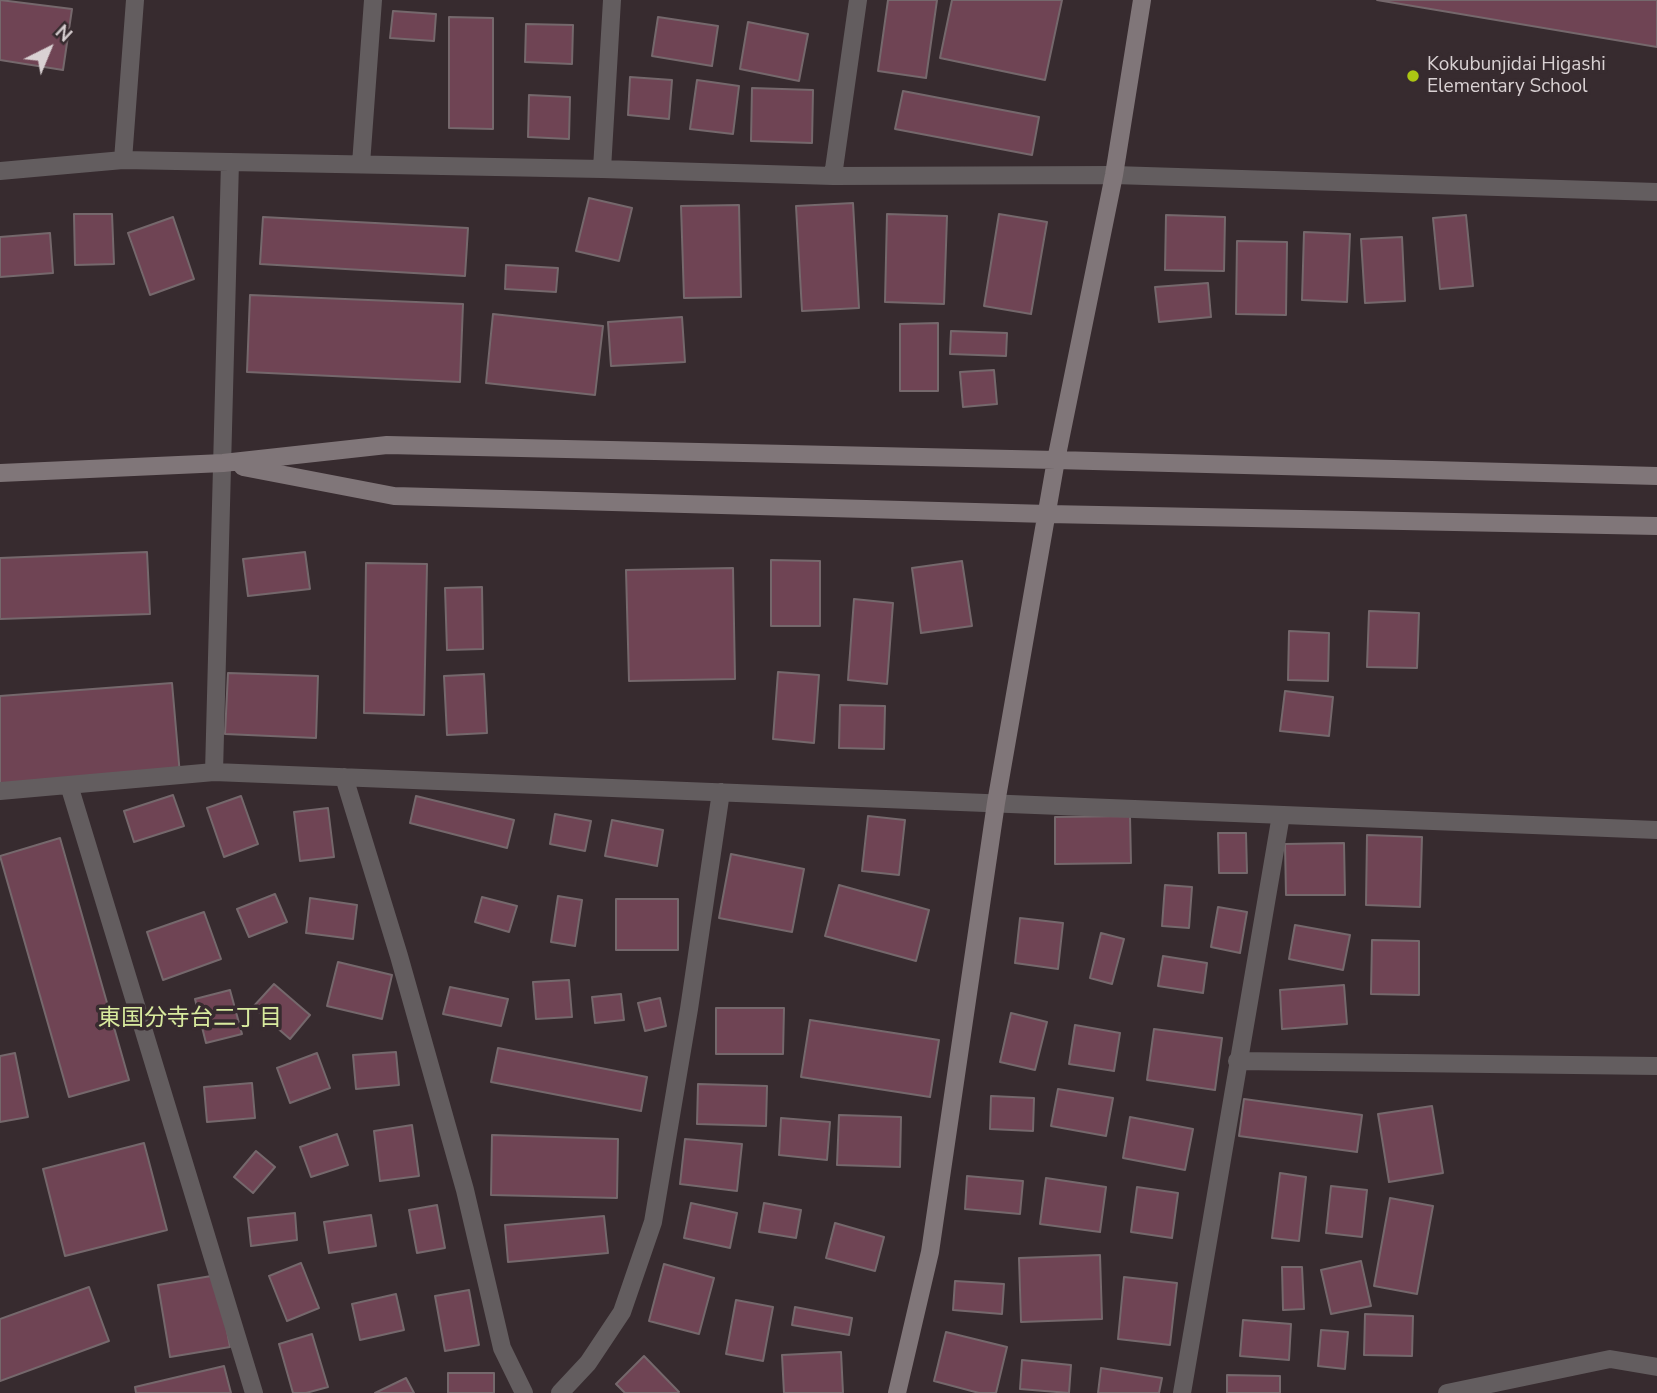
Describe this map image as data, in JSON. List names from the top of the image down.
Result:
{
  "districts": ["東国分寺台二丁目"],
  "places": ["Kokubunjidai Higashi Elementary School"],
  "north": "top right"
}
